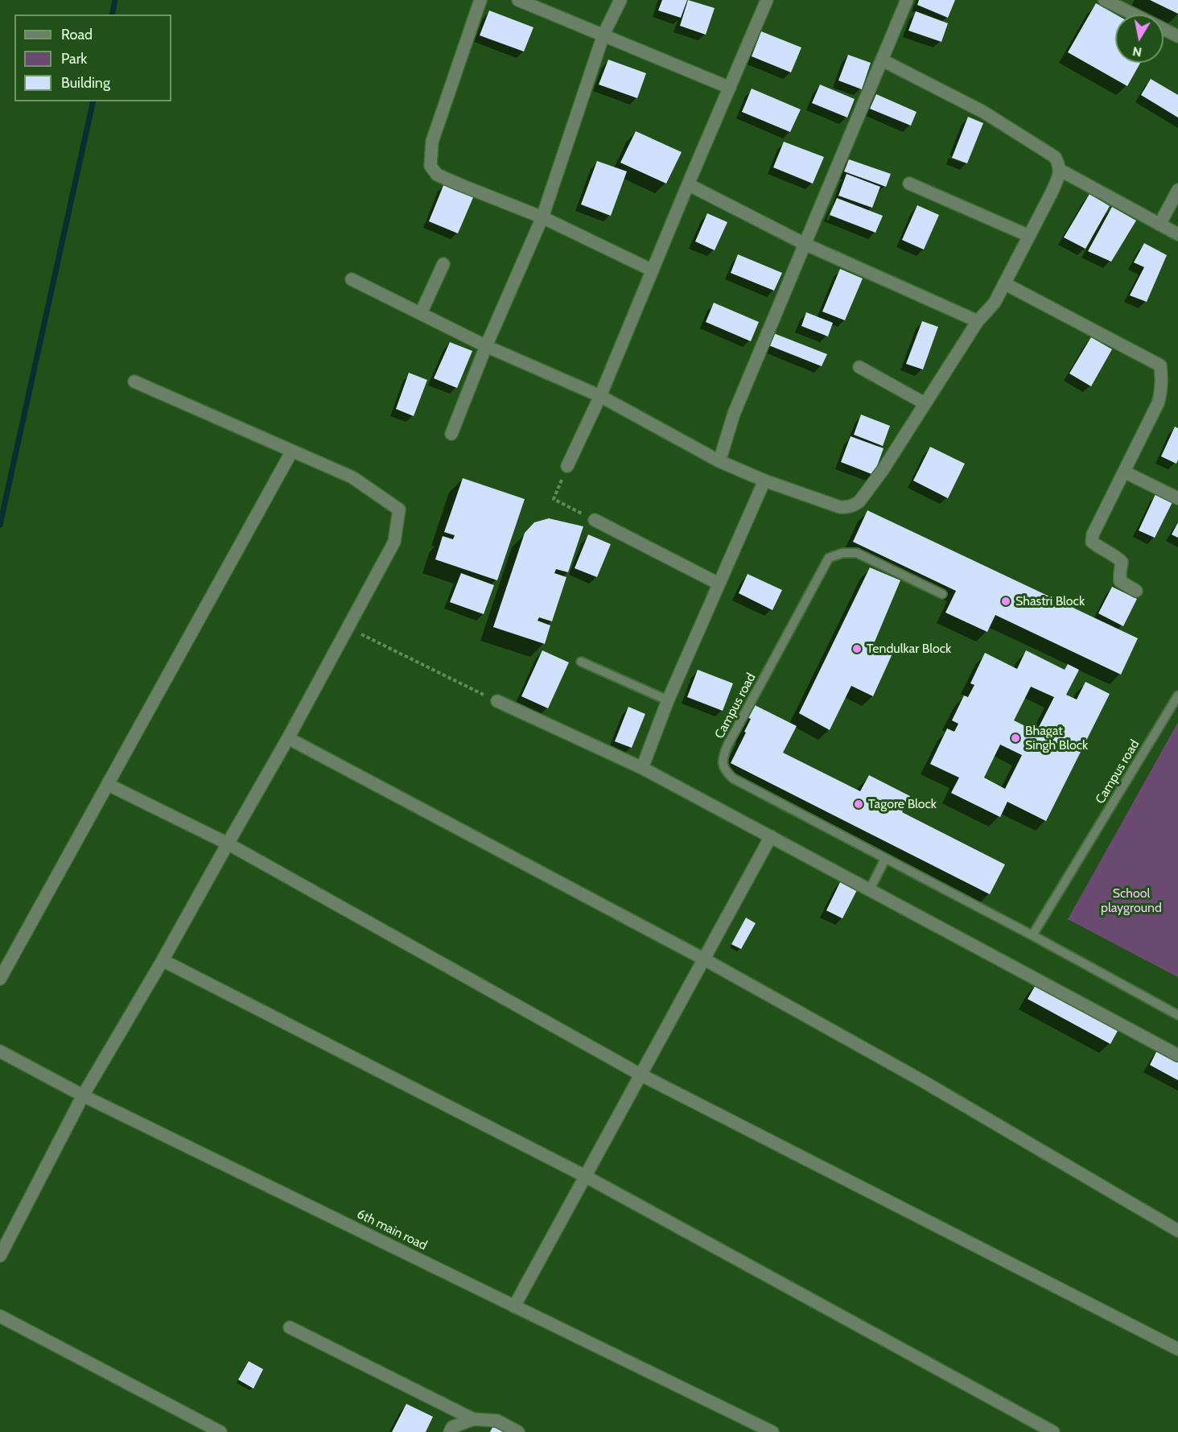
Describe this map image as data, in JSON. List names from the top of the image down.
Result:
{
  "streets": {
    "street": ["6th main road"],
    "lane": ["Campus road"]
  },
  "parks": ["School playground"],
  "places": [
    "Shastri Block",
    "Tendulkar Block",
    "Bhagat Singh Block",
    "Tagore Block"
  ],
  "legend": ["Road", "Park", "Building"],
  "north": "bottom"
}
